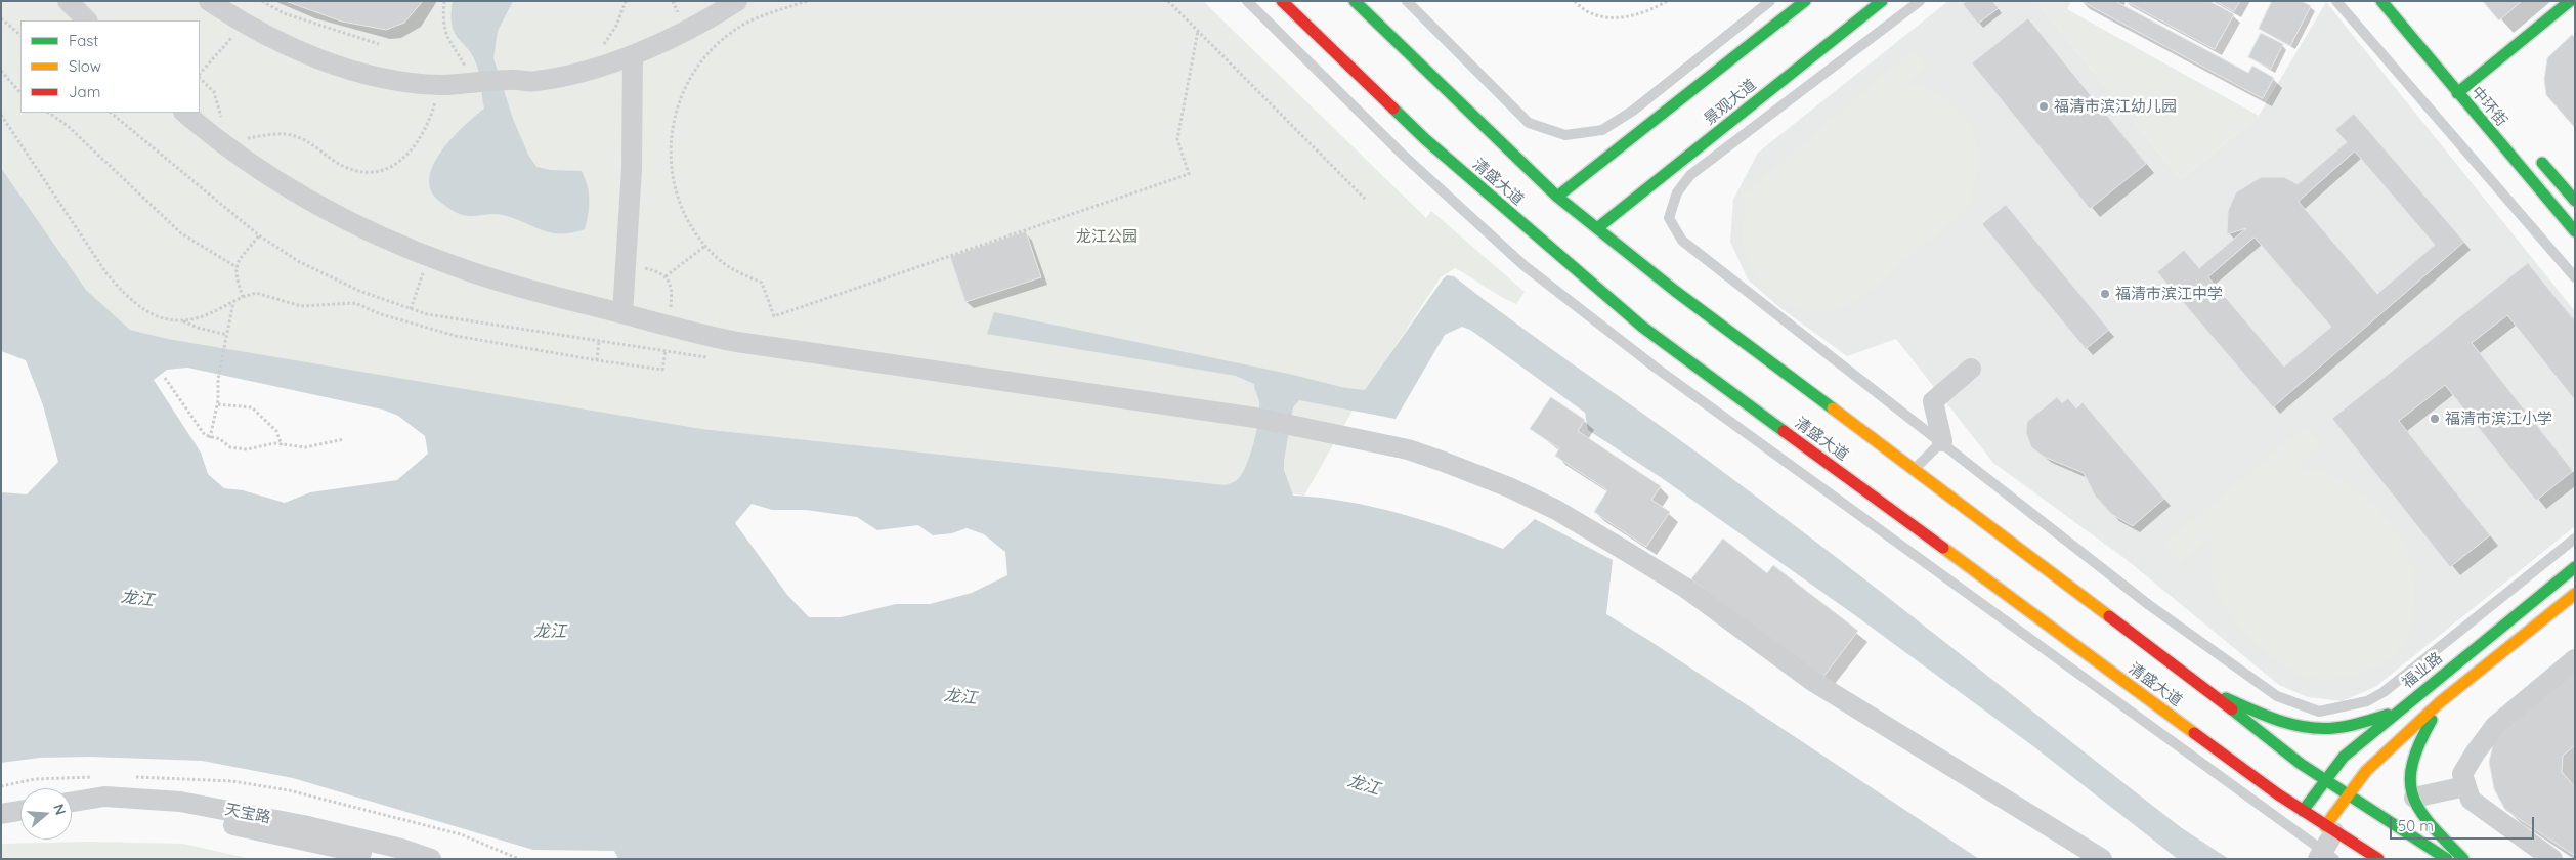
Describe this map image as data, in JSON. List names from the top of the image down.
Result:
{
  "streets": {
    "main road": [
      "景观大道",
      "中环街",
      "清盛大道",
      "福业路"
    ],
    "street": ["天宝路"]
  },
  "crossings": [
    ["景观大道", "清盛大道"],
    ["清盛大道", "福业路"]
  ],
  "water": ["龙江"],
  "parks": ["龙江公园"],
  "places": ["福清市滨江幼儿园", "福清市滨江中学", "福清市滨江小学"],
  "legend": ["Fast", "Slow", "Jam"],
  "scale_bar": "50 m",
  "north": "right"
}
